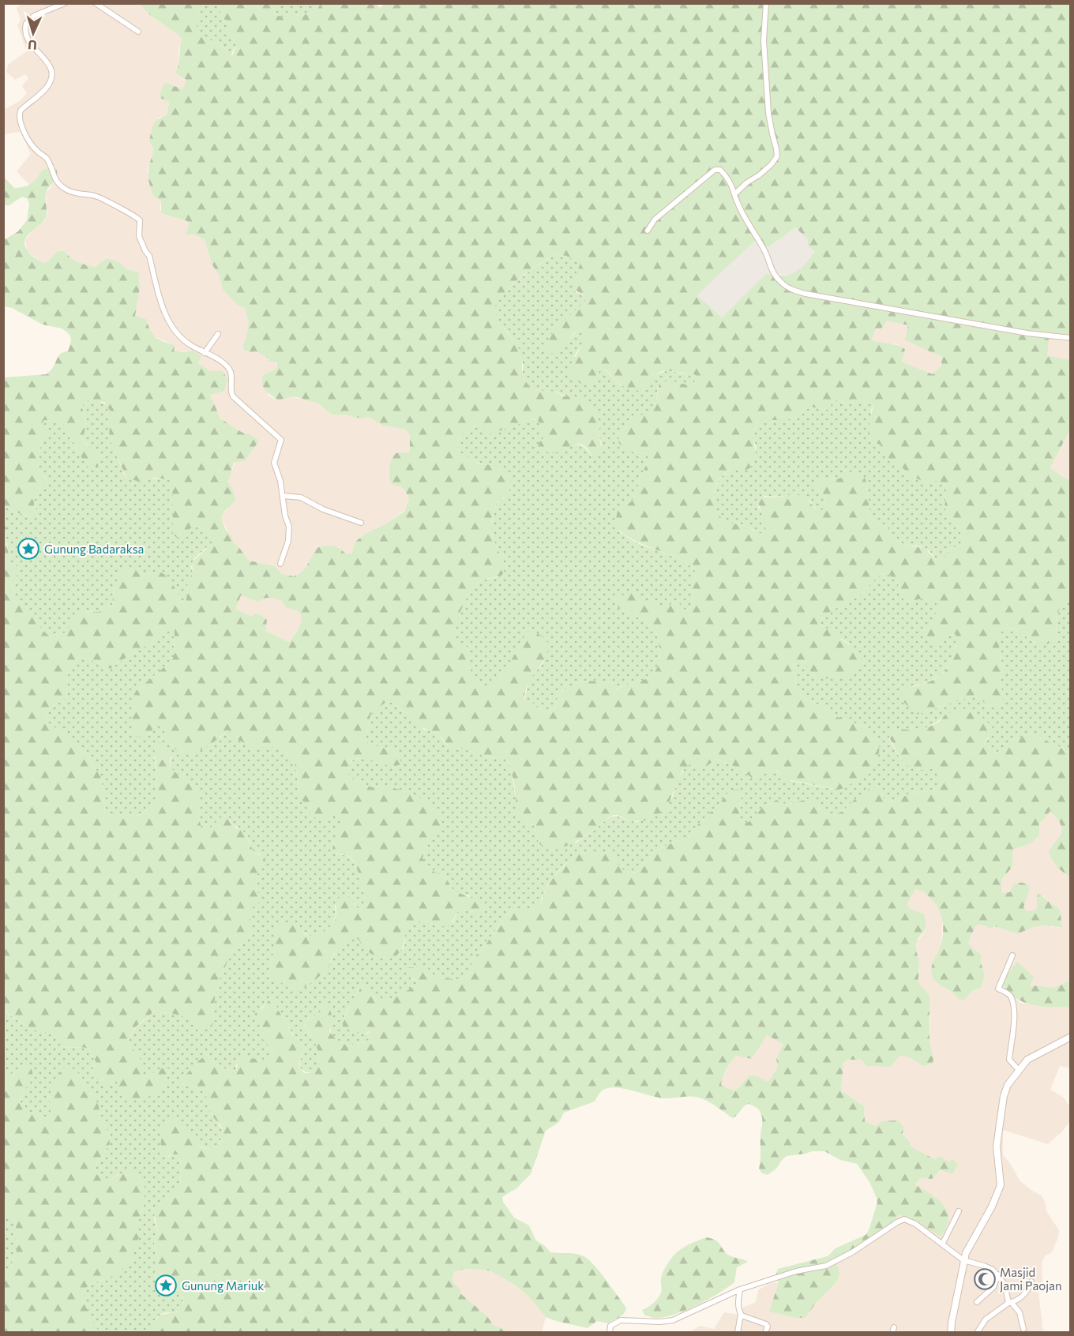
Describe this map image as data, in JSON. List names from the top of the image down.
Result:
{
  "places": {
    "place": ["Gunung Badaraksa", "Gunung Mariuk"],
    "mosque": ["Masjid Jami Paojan"]
  },
  "north": "bottom"
}
